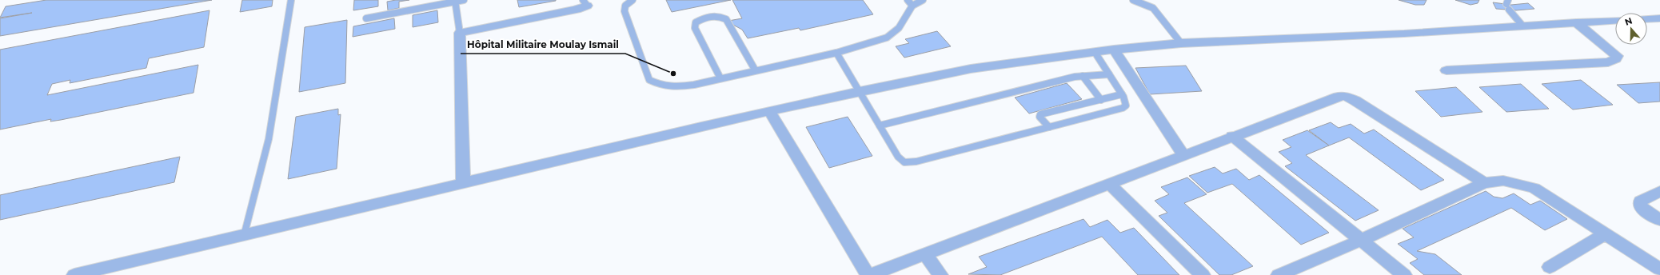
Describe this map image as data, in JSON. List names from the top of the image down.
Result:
{
  "places": ["Hôpital Militaire Moulay Ismail"],
  "north": "top"
}
